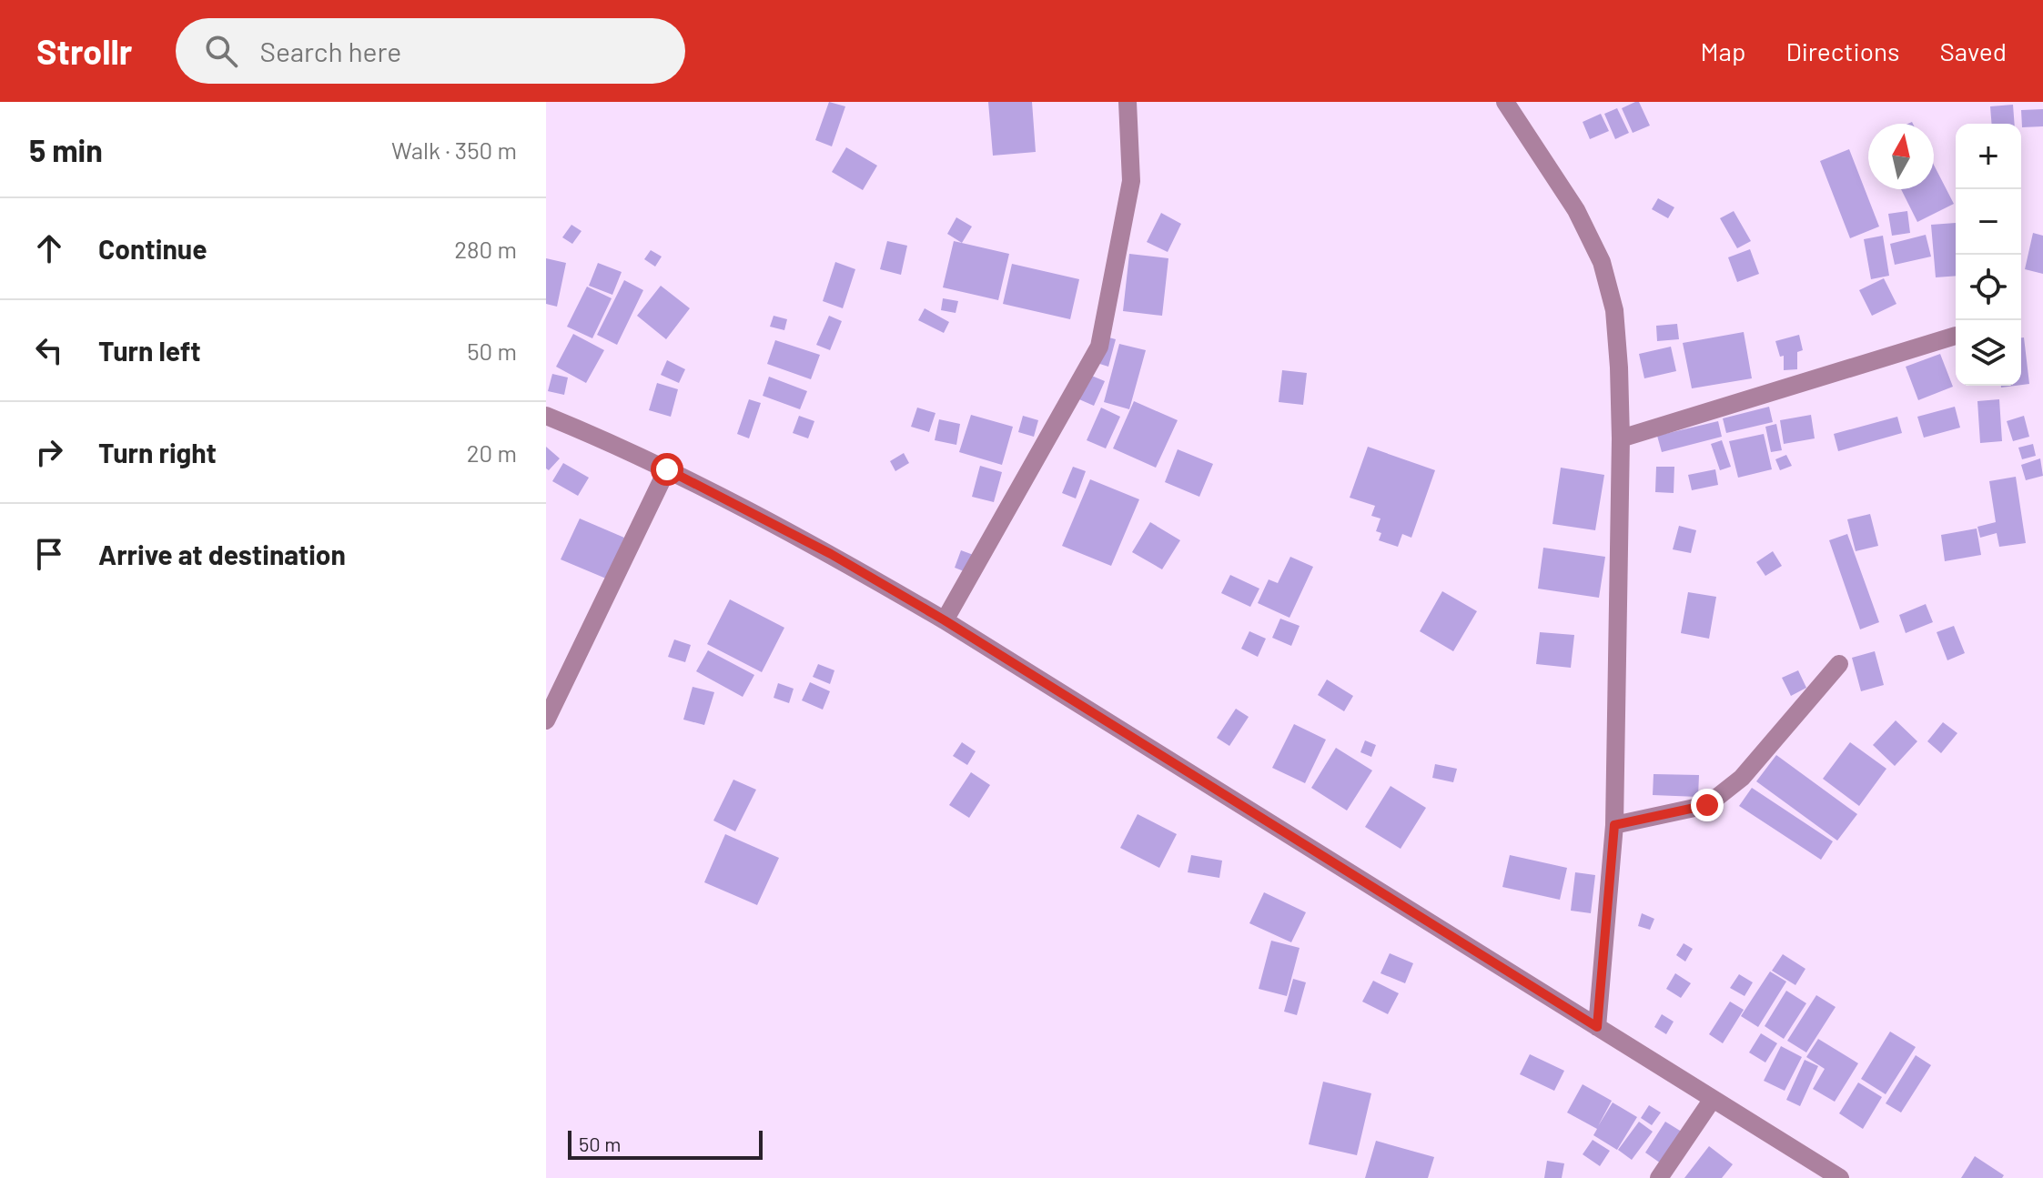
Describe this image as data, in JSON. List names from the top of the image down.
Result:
{
  "scale_bar": "50 m",
  "north": "top",
  "page": {
    "header": "Strollr",
    "search": "Search here",
    "nav": ["Map", "Directions", "Saved"],
    "heading": ["5 min", "Walk · 350 m"],
    "map_buttons": ["+", "−"],
    "list": [
      ["Continue", "280 m"],
      ["Turn left", "50 m"],
      ["Turn right", "20 m"],
      "Arrive at destination"
    ],
    "scale": "50 m"
  }
}
